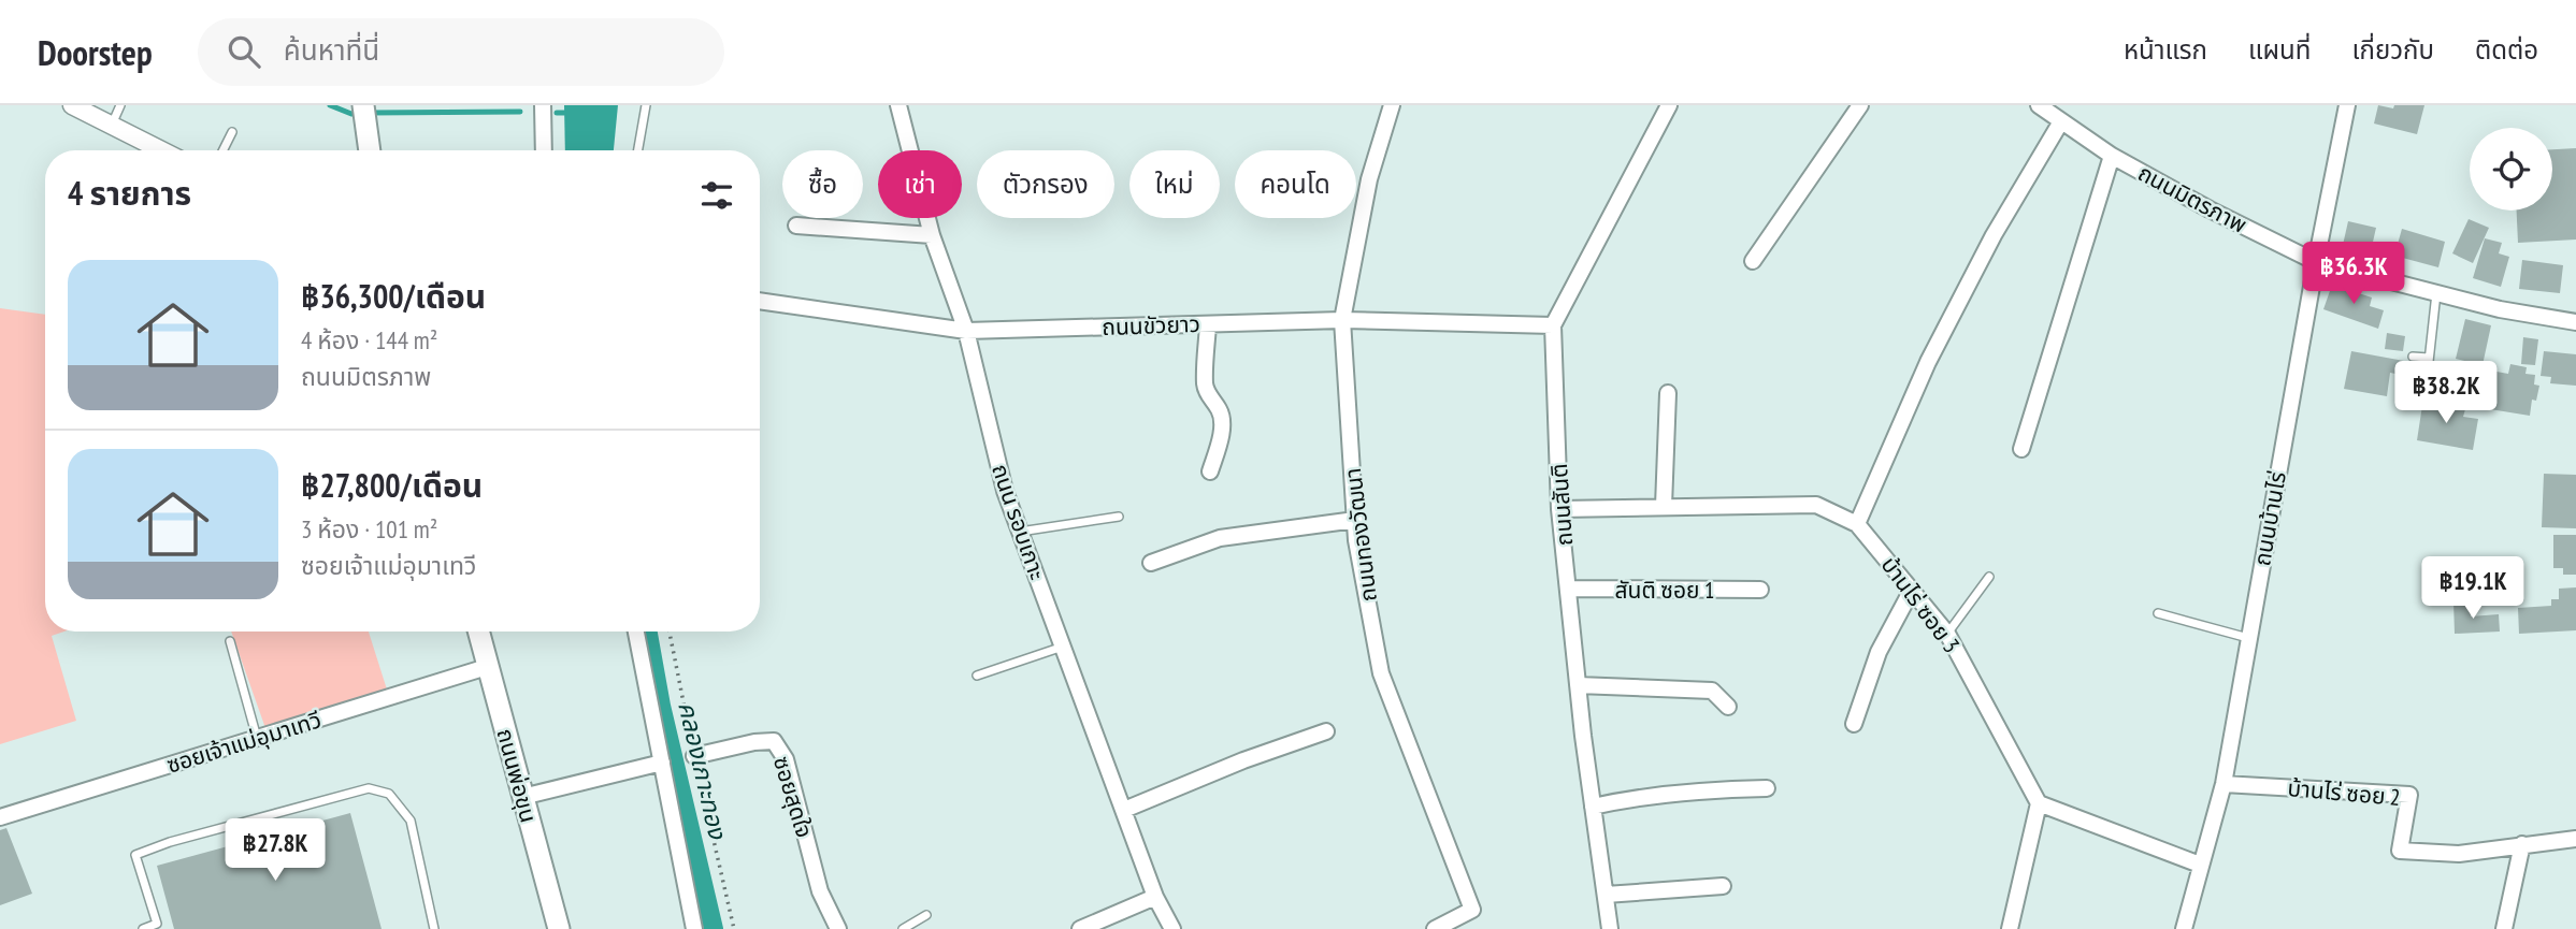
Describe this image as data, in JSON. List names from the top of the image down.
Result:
{
  "streets": {
    "main road": ["ถนนพ่อขุน"],
    "street": [
      "ถนนมิตรภาพ",
      "ถนนขัวยาว",
      "ถนนสันติ",
      "ถนนบ้านไร่",
      "ถนน รอบเกาะ",
      "ถนนทองวัฒนา",
      "สันติ ซอย 1",
      "บ้านไร่ ซอย 3",
      "ซอยเจ้าแม่อุมาเทวี",
      "บ้านไร่ ซอย 2",
      "ซอยสุดใจ"
    ]
  },
  "crossings": [
    ["ถนนมิตรภาพ", "ถนนบ้านไร่"],
    ["ถนนขัวยาว", "ถนนสันติ"],
    ["ถนนขัวยาว", "ถนน รอบเกาะ"],
    ["ถนนขัวยาว", "ถนนทองวัฒนา"],
    ["ถนนสันติ", "สันติ ซอย 1"],
    ["ถนนสันติ", "บ้านไร่ ซอย 3"],
    ["ถนนบ้านไร่", "บ้านไร่ ซอย 2"],
    ["ซอยเจ้าแม่อุมาเทวี", "ถนนพ่อขุน"]
  ],
  "water": ["คลองเกาะทอง"],
  "page": {
    "header": "Doorstep",
    "search": "ค้นหาที่นี่",
    "nav": [
      "หน้าแรก",
      "แผนที่",
      "เกี่ยวกับ",
      "ติดต่อ"
    ],
    "chip": [
      "ซื้อ",
      "เช่า",
      "ตัวกรอง",
      "ใหม่",
      "คอนโด"
    ],
    "heading": "4 รายการ",
    "list": [
      {
        "name": "฿36,300/เดือน",
        "note": "4 ห้อง · 144 m² · ถนนมิตรภาพ"
      },
      {
        "name": "฿27,800/เดือน",
        "note": "3 ห้อง · 101 m² · ซอยเจ้าแม่อุมาเทวี"
      }
    ],
    "price": [
      "฿36.3K",
      "฿38.2K",
      "฿19.1K",
      "฿27.8K"
    ]
  }
}
